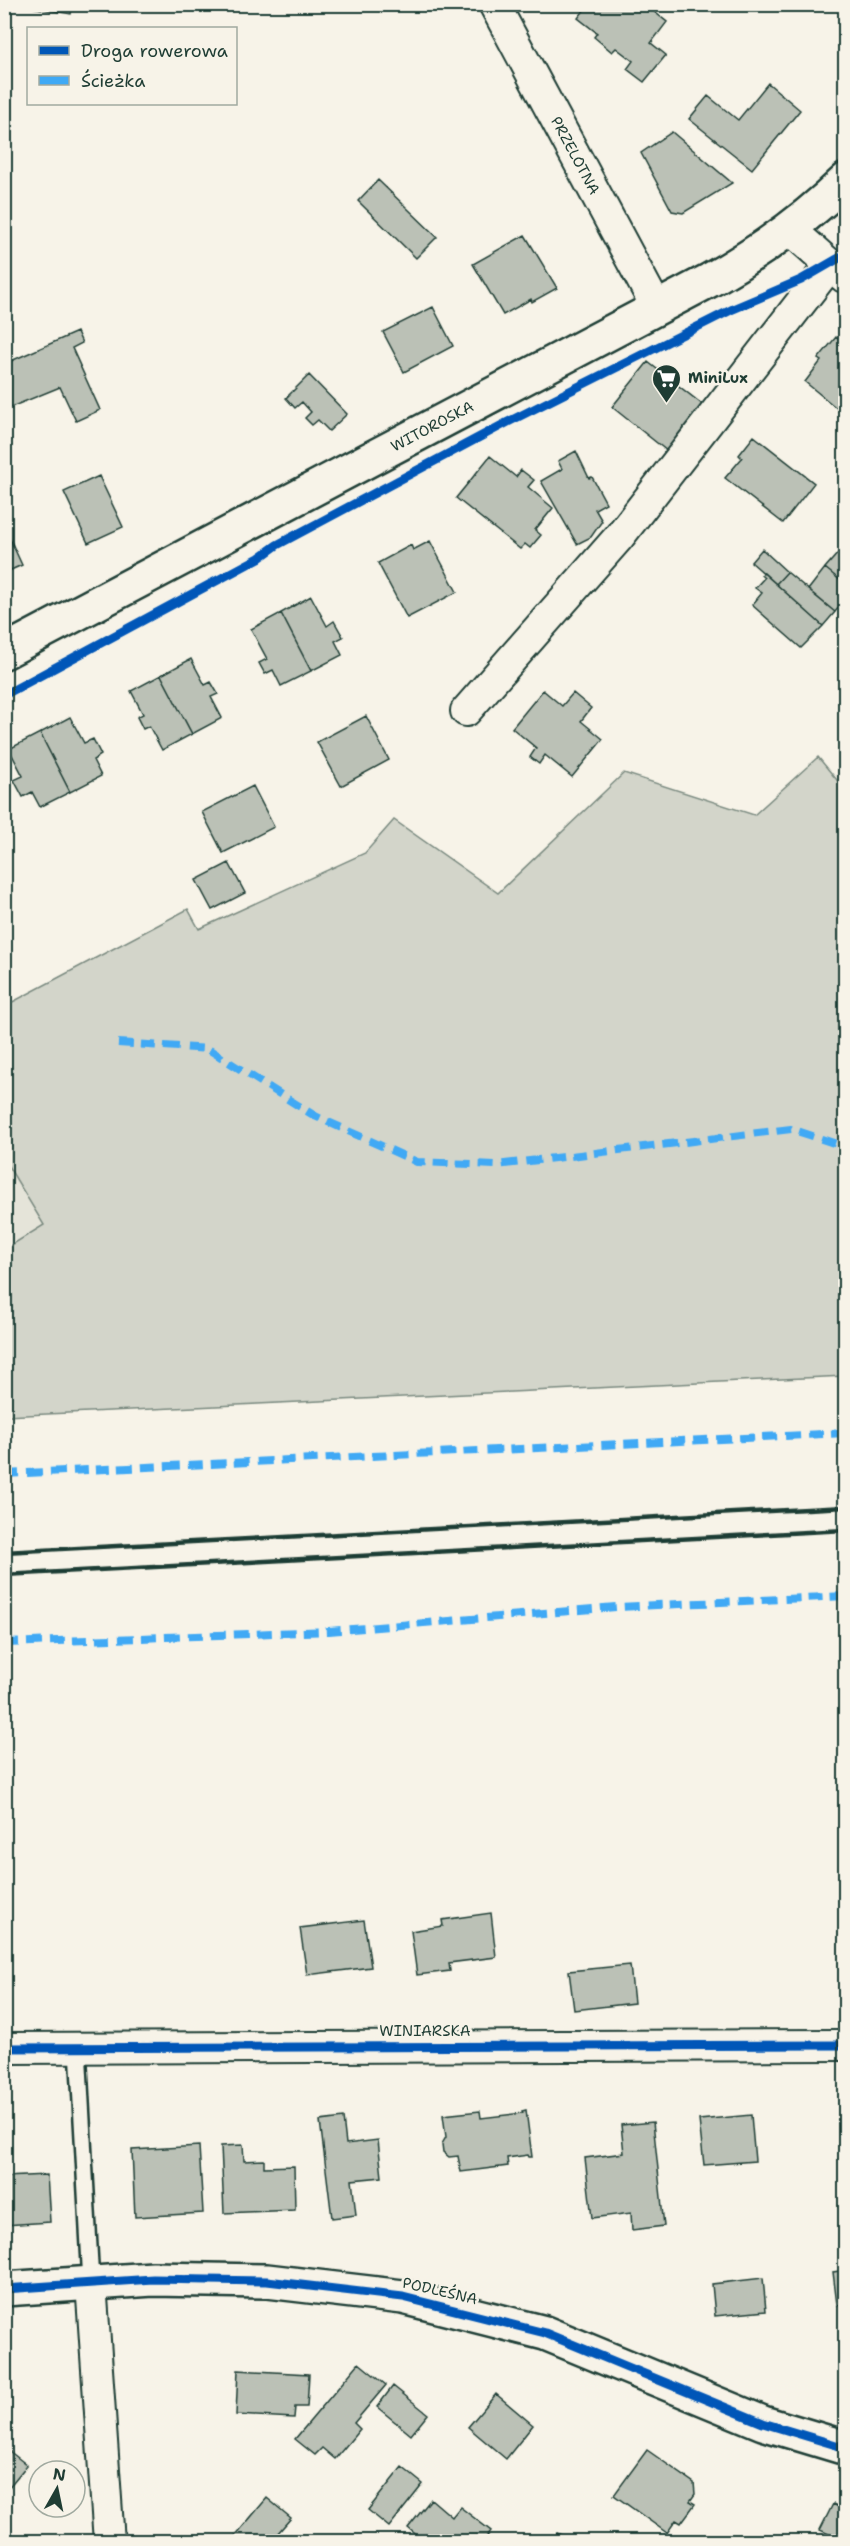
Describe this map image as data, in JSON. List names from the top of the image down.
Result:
{
  "streets": {
    "main road": ["WITOROSKA", "PODLEŚNA"],
    "street": ["PRZELOTNA", "WINIARSKA"]
  },
  "crossings": [
    ["PRZELOTNA", "WITOROSKA"]
  ],
  "places": {
    "supermarket": ["MiniLux"]
  },
  "legend": ["Droga rowerowa", "Ścieżka"],
  "north": "top"
}
